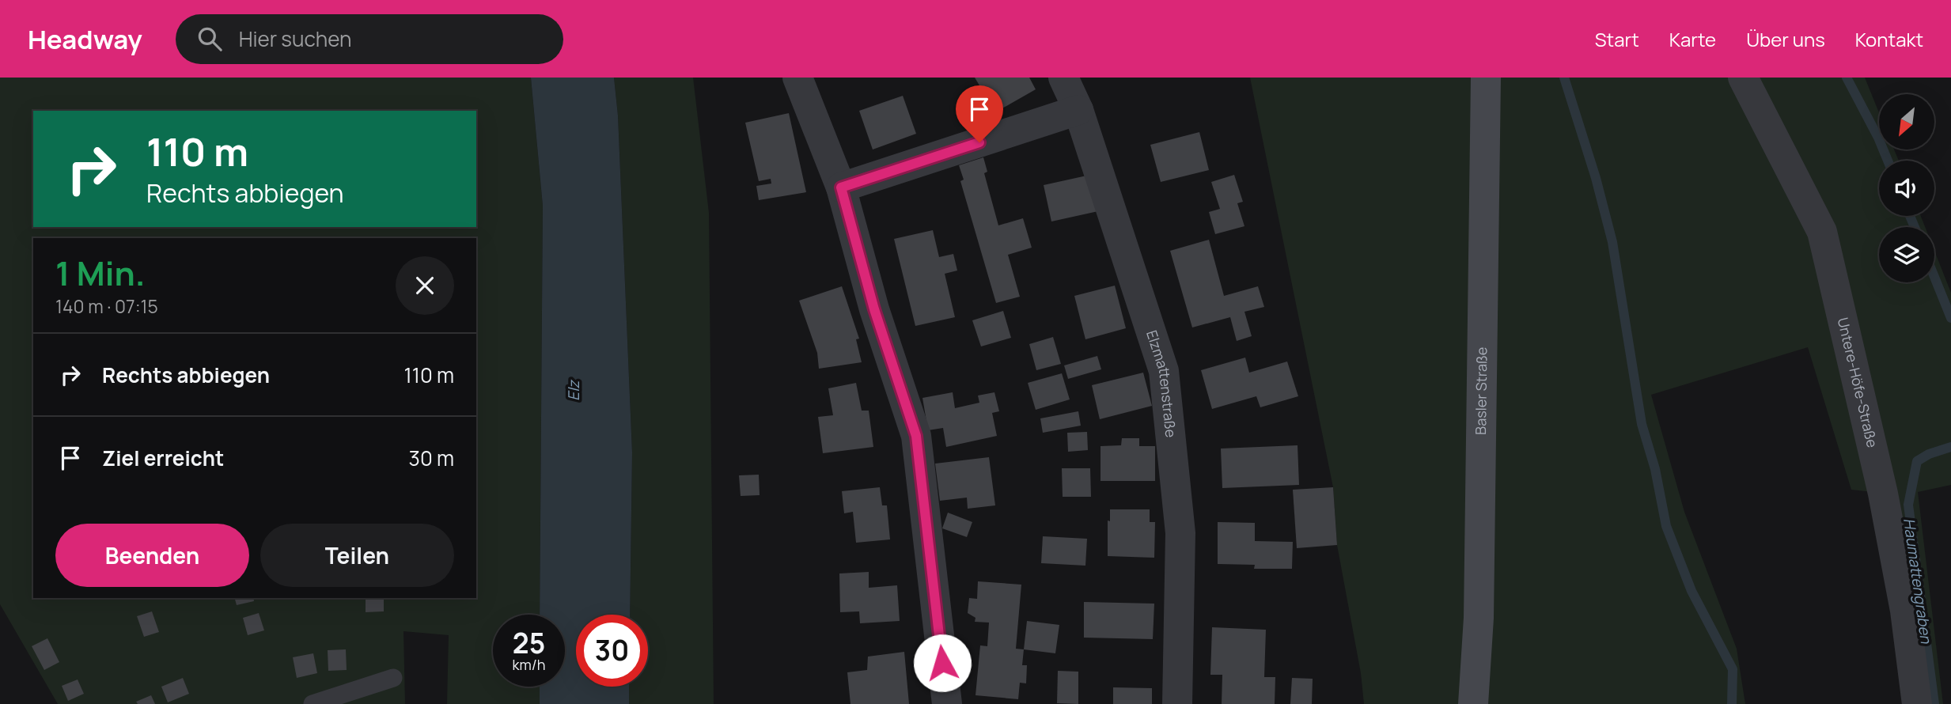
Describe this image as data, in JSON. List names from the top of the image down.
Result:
{
  "streets": {
    "street": ["Untere-Höfe-Straße", "Elzmattenstraße", "Basler Straße"]
  },
  "water": ["Elz", "Haumattengraben"],
  "north": "bottom left",
  "page": {
    "header": "Headway",
    "search": "Hier suchen",
    "nav": [
      "Start",
      "Karte",
      "Über uns",
      "Kontakt"
    ],
    "turn": ["110 m", "Rechts abbiegen"],
    "heading": ["1 Min.", "140 m · 07:15"],
    "list": [
      {
        "name": "Rechts abbiegen",
        "value": "110 m"
      },
      {
        "name": "Ziel erreicht",
        "value": "30 m"
      }
    ],
    "buttons": ["Beenden", "Teilen"],
    "speed": "25 km/h",
    "limit": "30"
  }
}
